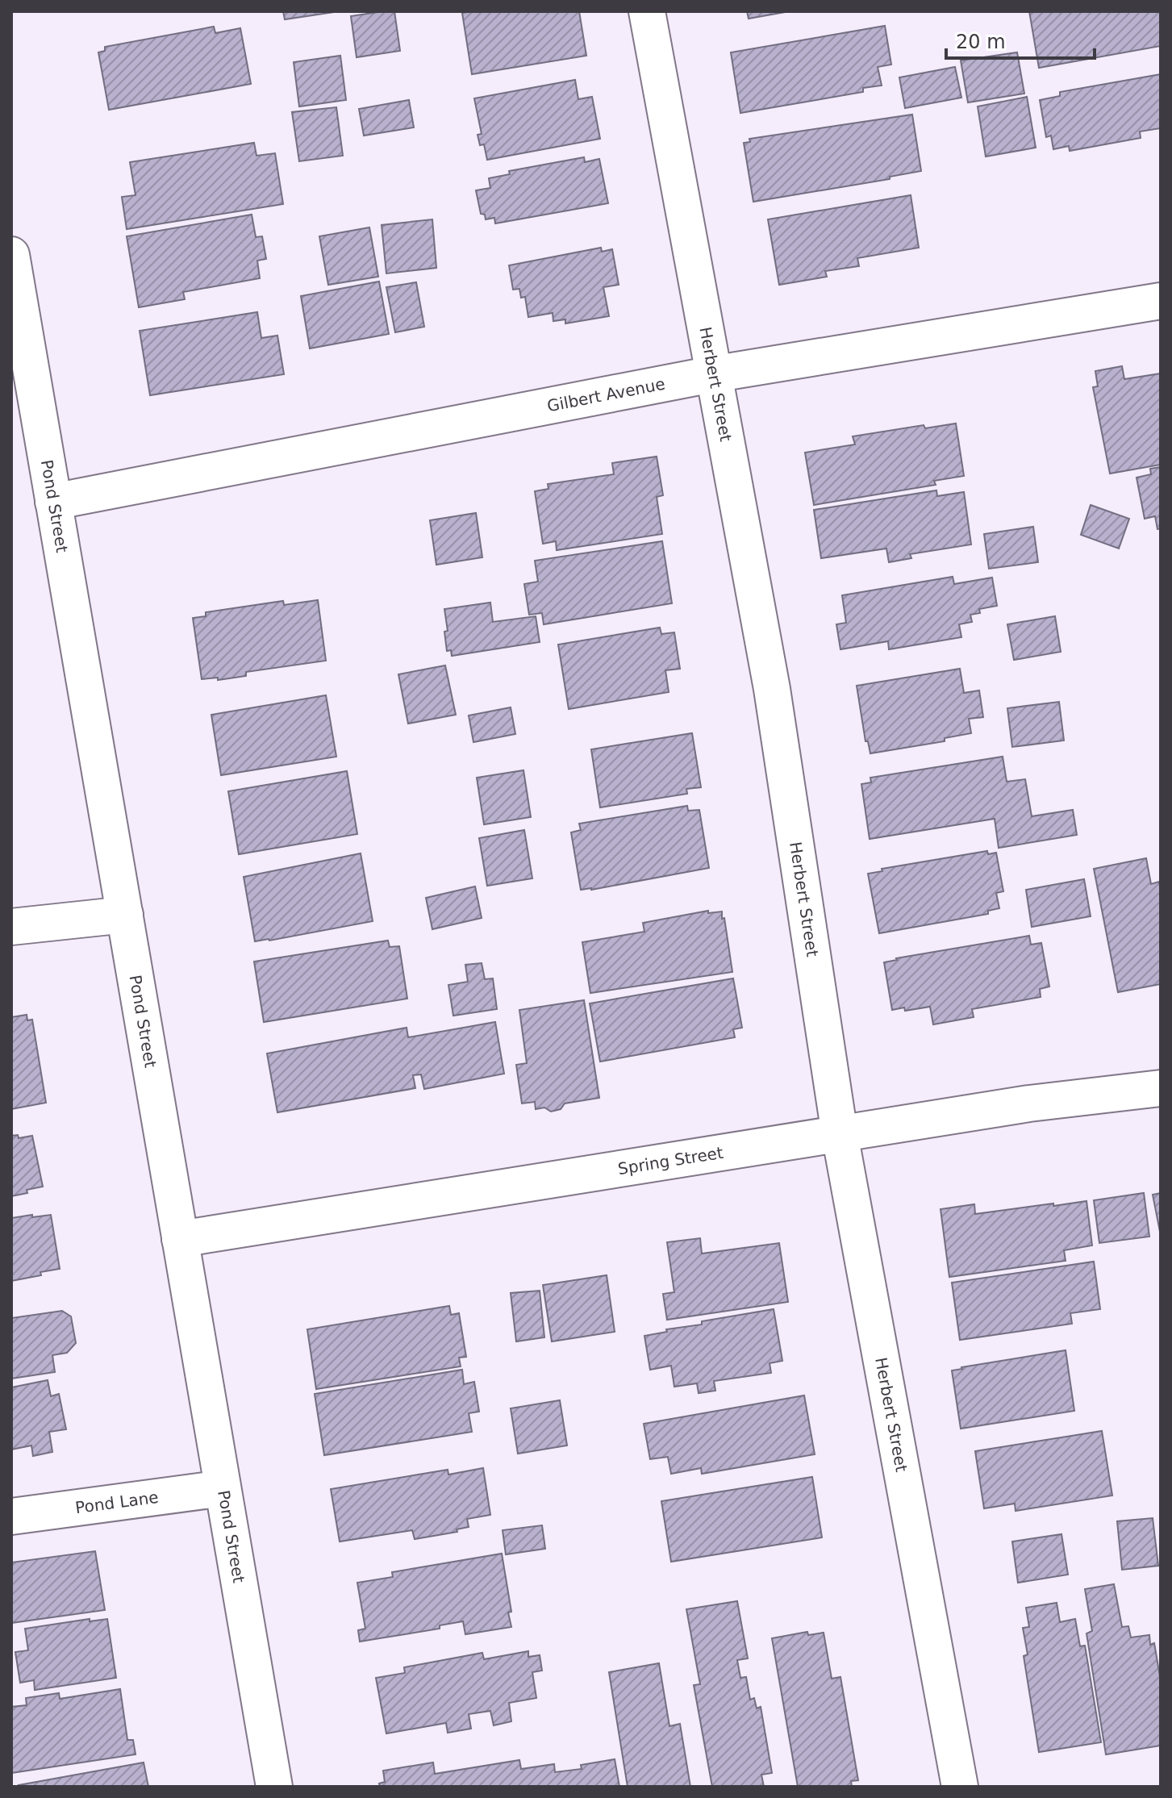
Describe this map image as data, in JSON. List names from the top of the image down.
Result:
{
  "streets": {
    "street": [
      "Herbert Street",
      "Gilbert Avenue",
      "Pond Street",
      "Spring Street",
      "Pond Lane"
    ]
  },
  "crossings": [
    ["Herbert Street", "Gilbert Avenue"],
    ["Herbert Street", "Spring Street"],
    ["Gilbert Avenue", "Pond Street"],
    ["Pond Street", "Spring Street"],
    ["Pond Street", "Pond Lane"]
  ],
  "scale_bar": "20 m"
}
